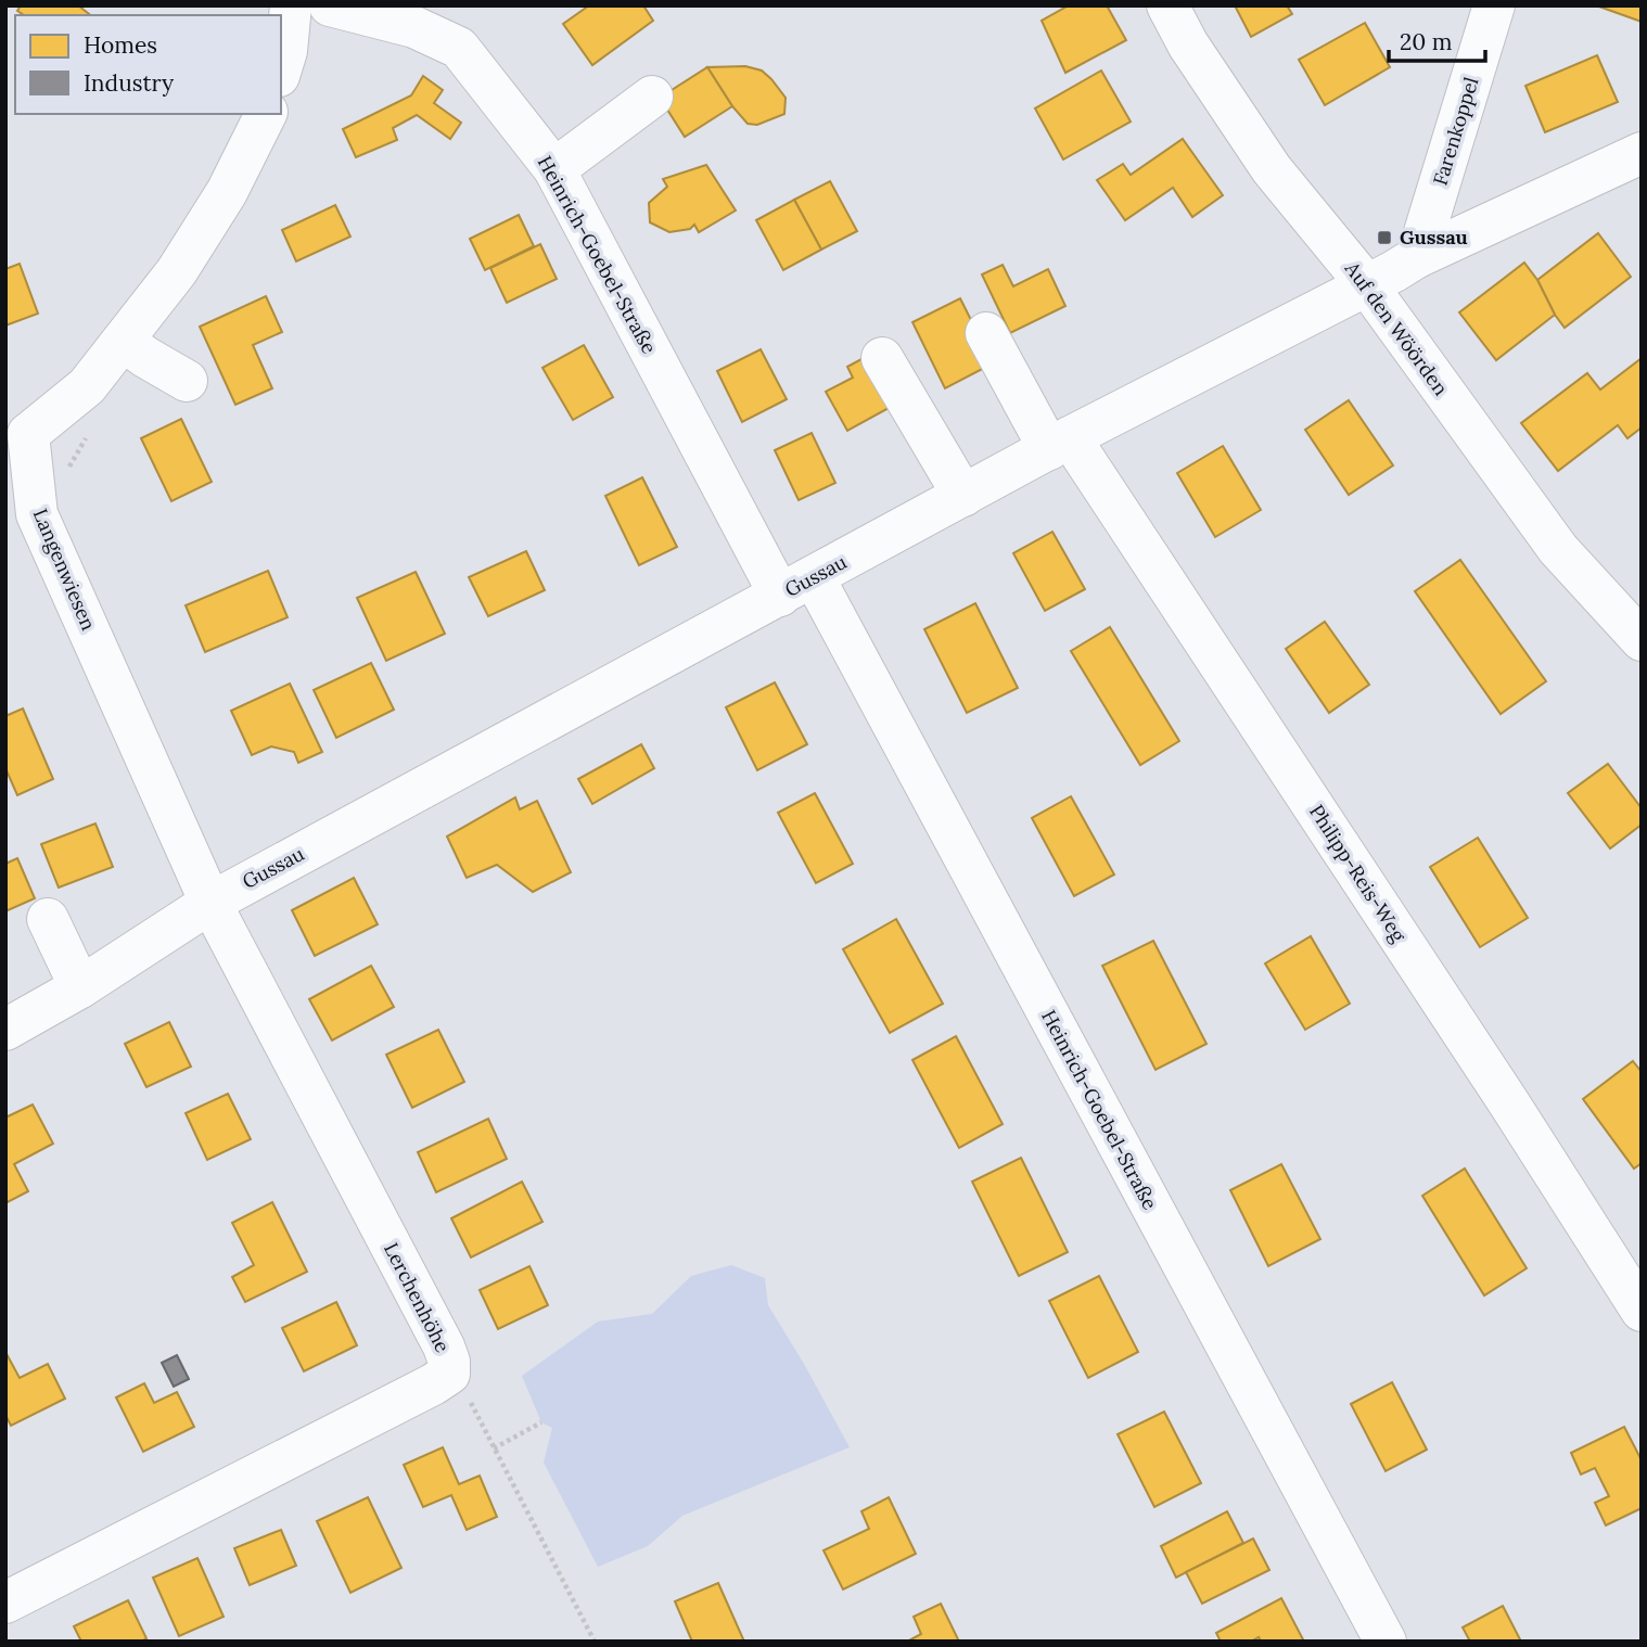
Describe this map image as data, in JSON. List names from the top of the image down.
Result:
{
  "streets": {
    "street": [
      "Farenkoppel",
      "Heinrich-Goebel-Straße",
      "Auf den Wöörden",
      "Langenwiesen",
      "Gussau",
      "Philipp-Reis-Weg",
      "Lerchenhöhe"
    ]
  },
  "crossings": [
    ["Farenkoppel", "Gussau"],
    ["Heinrich-Goebel-Straße", "Gussau"],
    ["Auf den Wöörden", "Gussau"],
    ["Langenwiesen", "Gussau"],
    ["Langenwiesen", "Lerchenhöhe"],
    ["Gussau", "Philipp-Reis-Weg"],
    ["Gussau", "Lerchenhöhe"]
  ],
  "places": {
    "transit": ["Gussau"]
  },
  "legend": ["Homes", "Industry"],
  "scale_bar": "20 m"
}
